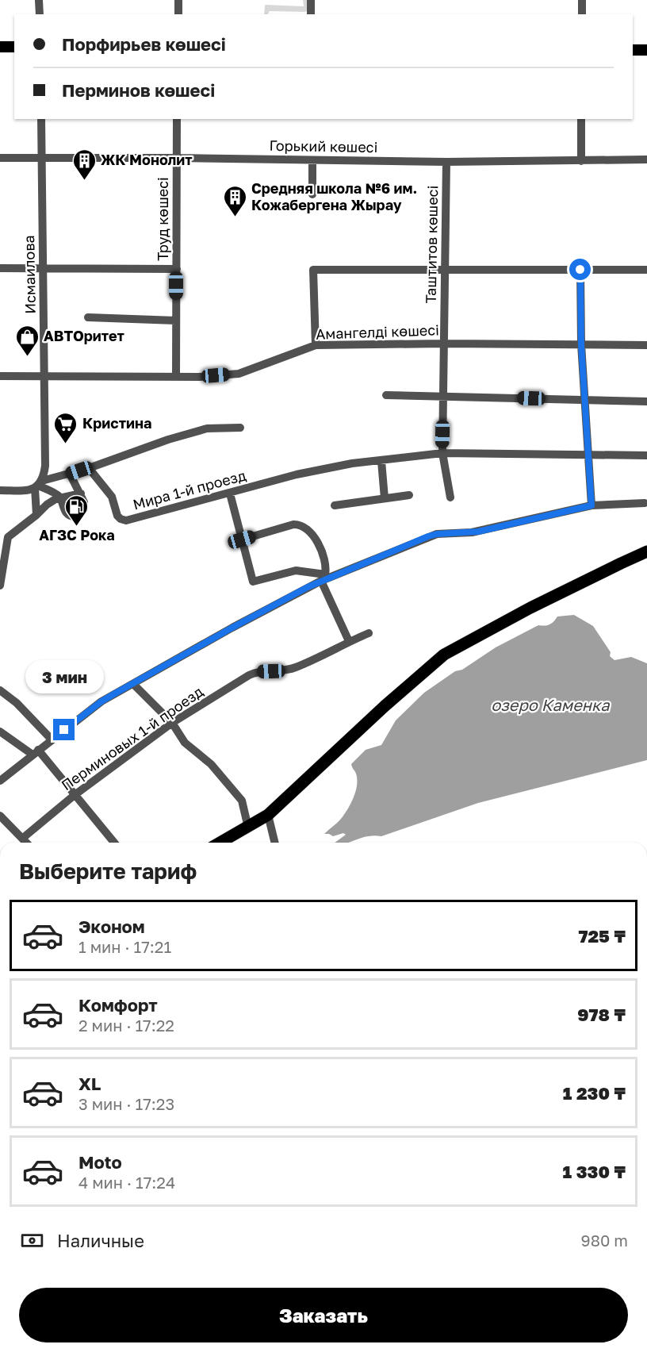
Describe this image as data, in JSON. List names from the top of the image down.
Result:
{
  "streets": {
    "street": [
      "Горький көшесі",
      "Труд көшесі",
      "Таштитов көшесі",
      "Исмаилова",
      "Амангелді көшесі",
      "Мира 1-й проезд",
      "Перминовых 1-й проезд"
    ]
  },
  "crossings": [
    ["Горький көшесі", "Труд көшесі"],
    ["Горький көшесі", "Таштитов көшесі"],
    ["Горький көшесі", "Исмаилова"],
    ["Труд көшесі", "Амангелді көшесі"],
    ["Таштитов көшесі", "Амангелді көшесі"],
    ["Таштитов көшесі", "Мира 1-й проезд"],
    ["Исмаилова", "Амангелді көшесі"]
  ],
  "water": ["озеро Каменка"],
  "places": {
    "building": ["ЖК Монолит", "Средняя школа №6 им. Кожабергена Жырау"],
    "shop": ["АВТОритет"],
    "supermarket": ["Кристина"],
    "fuel station": ["АГЗС Рока"]
  },
  "page": {
    "banner": ["Порфирьев көшесі", "Перминов көшесі"],
    "bubble": "3 мин",
    "heading": "Выберите тариф",
    "list": [
      {
        "name": "Эконом",
        "note": "1 мин · 17:21",
        "value": "725 ₸"
      },
      {
        "name": "Комфорт",
        "note": "2 мин · 17:22",
        "value": "978 ₸"
      },
      {
        "name": "XL",
        "note": "3 мин · 17:23",
        "value": "1 230 ₸"
      },
      {
        "name": "Moto",
        "note": "4 мин · 17:24",
        "value": "1 330 ₸"
      }
    ],
    "pay": ["Наличные", "980 m"],
    "buttons": "Заказать"
  }
}
